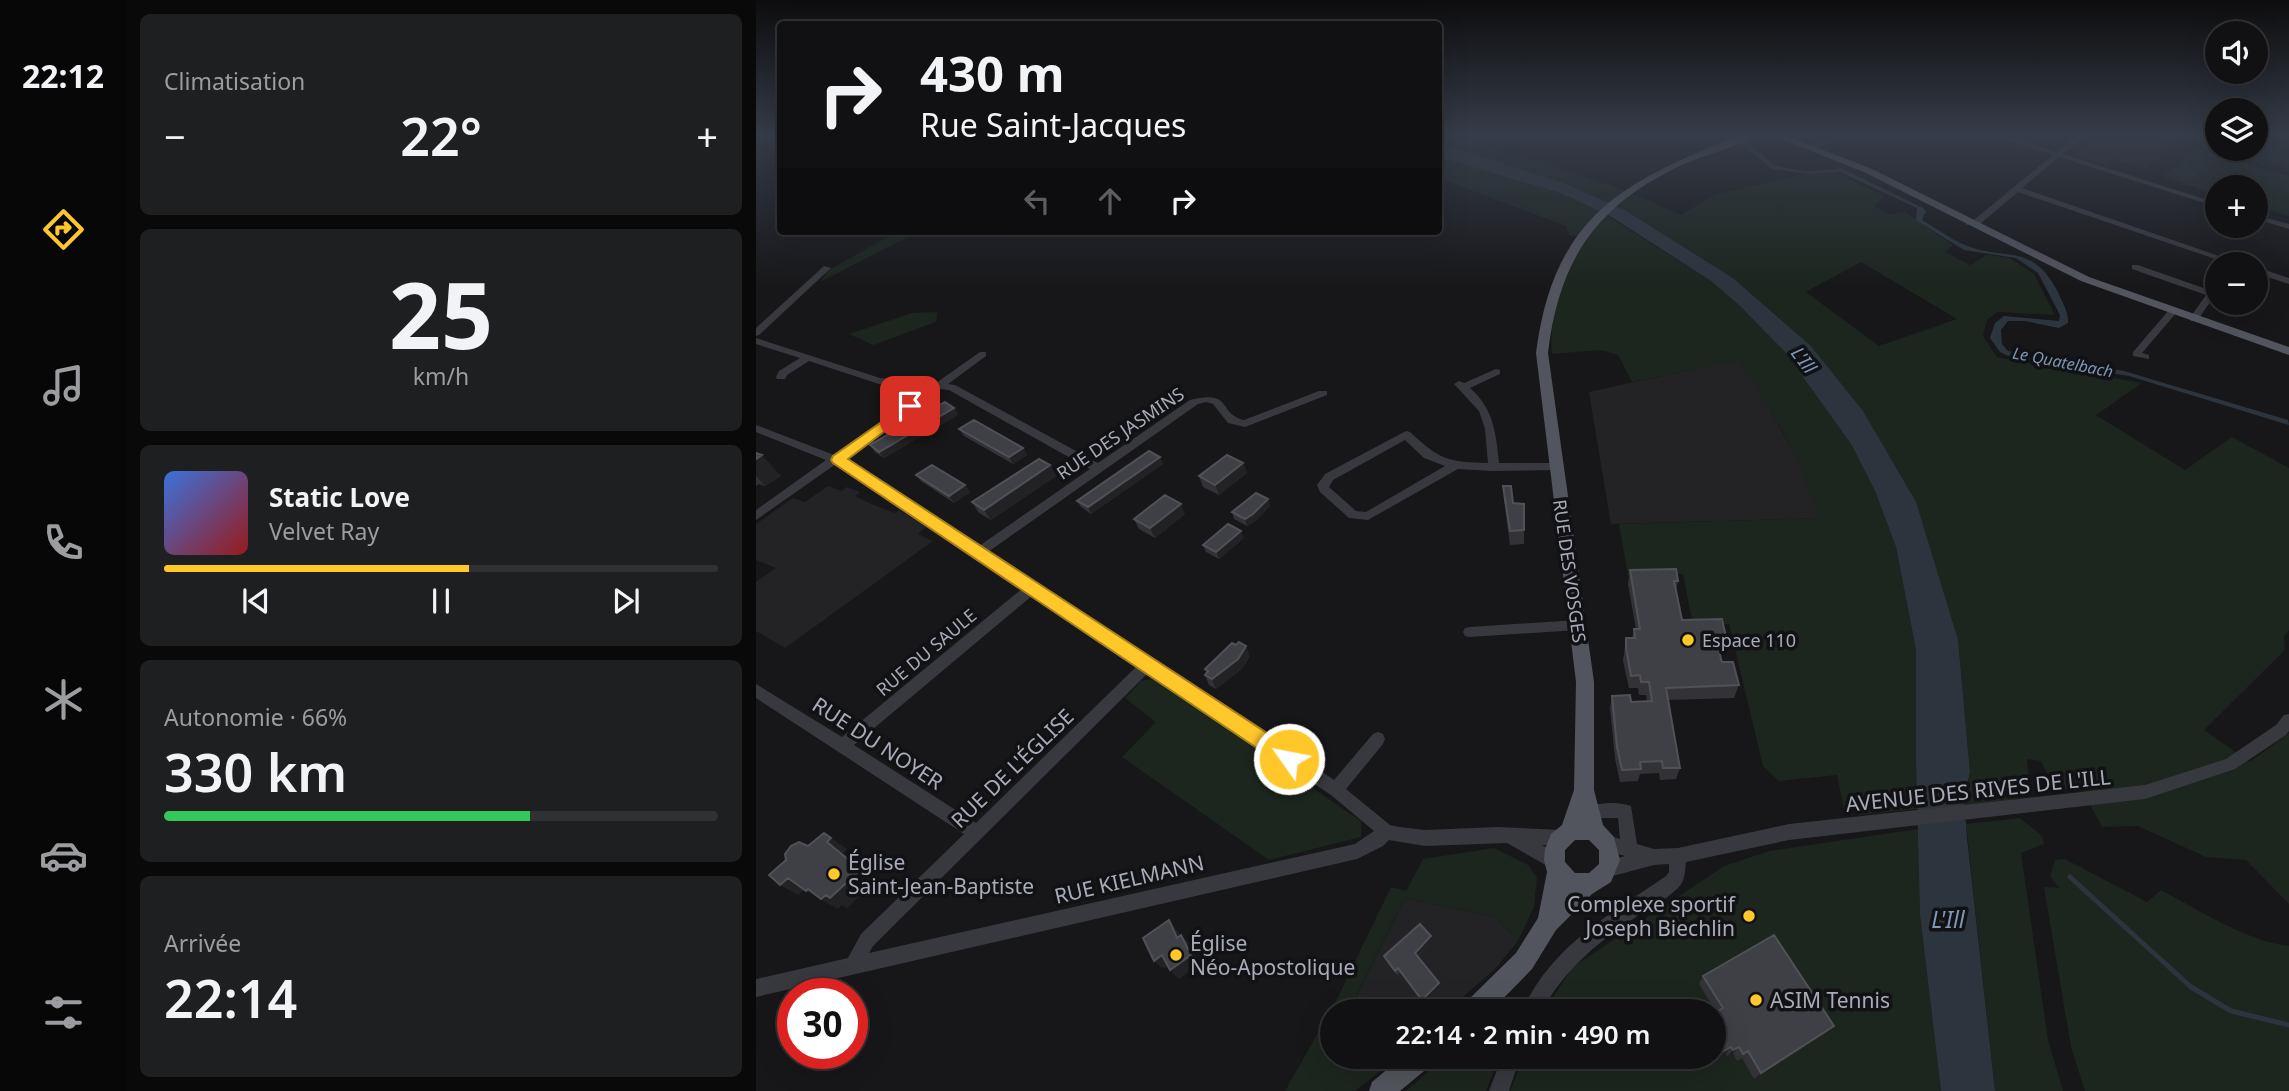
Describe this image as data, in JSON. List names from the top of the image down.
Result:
{
  "streets": {
    "main road": ["RUE DES VOSGES"],
    "street": [
      "RUE DES JASMINS",
      "RUE DU SAULE",
      "RUE DU NOYER",
      "RUE DE L'ÉGLISE",
      "AVENUE DES RIVES DE L'ILL",
      "RUE KIELMANN"
    ]
  },
  "crossings": [
    ["RUE DES VOSGES", "AVENUE DES RIVES DE L'ILL"],
    ["RUE DU SAULE", "RUE DU NOYER"],
    ["RUE DU NOYER", "RUE DE L'ÉGLISE"],
    ["RUE DE L'ÉGLISE", "RUE KIELMANN"]
  ],
  "water": ["L'Ill", "Le Quatelbach"],
  "places": [
    "Espace 110",
    "Église Saint-Jean-Baptiste",
    "Complexe sportif Joseph Biechlin",
    "Église Néo-Apostolique",
    "ASIM Tennis"
  ],
  "page": {
    "tabs": "22:12",
    "tile": [
      "Climatisation",
      ["25", "km/h"],
      ["Autonomie · 66%", "330 km"],
      ["Arrivée", "22:14"]
    ],
    "map_buttons": ["+", "−"],
    "turn": ["430 m", "Rue Saint-Jacques"],
    "heat": ["−", "22°", "+"],
    "song": ["Static Love", "Velvet Ray"],
    "limit": "30",
    "trip": "22:14 · 2 min · 490 m"
  }
}
